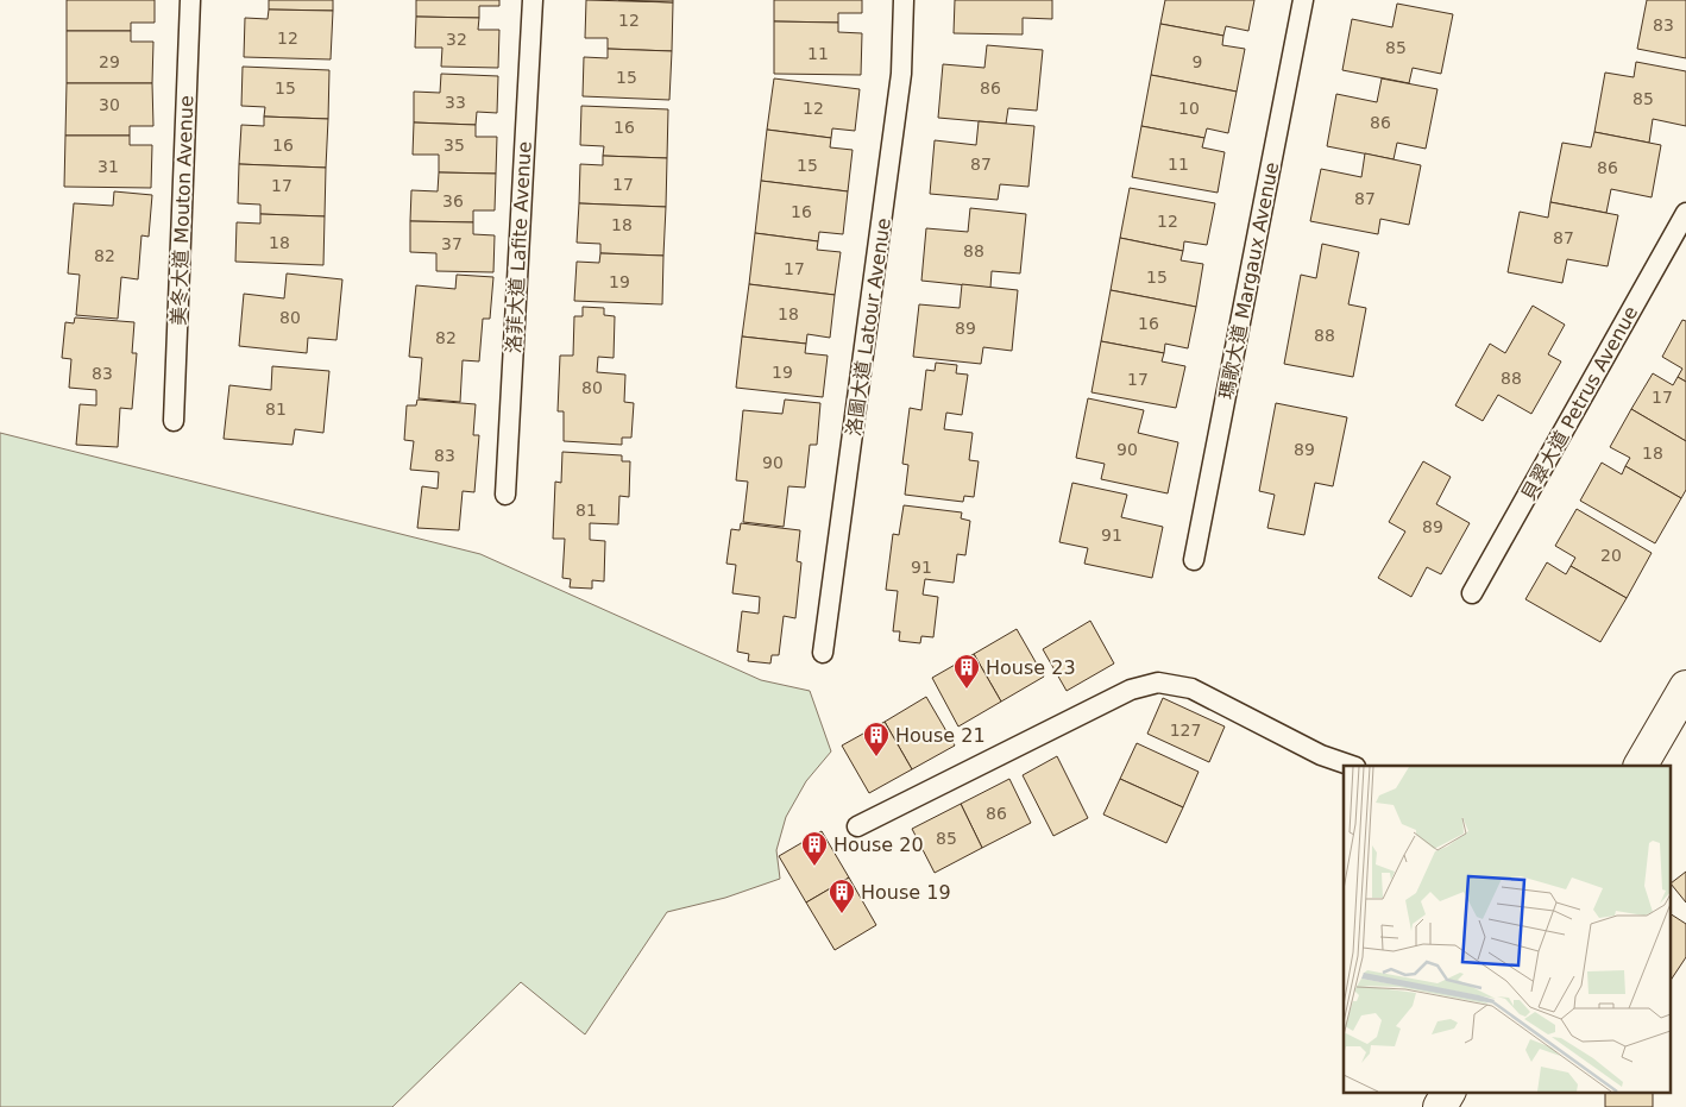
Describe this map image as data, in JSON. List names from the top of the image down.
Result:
{
  "streets": {
    "lane": [
      "美冬大道 Mouton Avenue",
      "洛菲大道 Lafite Avenue",
      "瑪歌大道 Margaux Avenue",
      "洛圖大道 Latour Avenue",
      "貝翠大道 Petrus Avenue"
    ]
  },
  "places": {
    "building": [
      "House 23",
      "House 21",
      "House 20",
      "House 19"
    ]
  },
  "house_numbers": [
    "12",
    "83",
    "12",
    "32",
    "85",
    "11",
    "29",
    "9",
    "15",
    "15",
    "86",
    "85",
    "33",
    "30",
    "12",
    "10",
    "86",
    "16",
    "16",
    "35",
    "87",
    "11",
    "15",
    "31",
    "86",
    "17",
    "17",
    "87",
    "36",
    "16",
    "12",
    "18",
    "87",
    "18",
    "37",
    "88",
    "82",
    "17",
    "15",
    "19",
    "18",
    "80",
    "16",
    "89",
    "88",
    "82",
    "19",
    "83",
    "88",
    "17",
    "80",
    "17",
    "81",
    "90",
    "89",
    "18",
    "83",
    "90",
    "81",
    "89",
    "91",
    "20",
    "91",
    "127",
    "86",
    "85"
  ]
}
